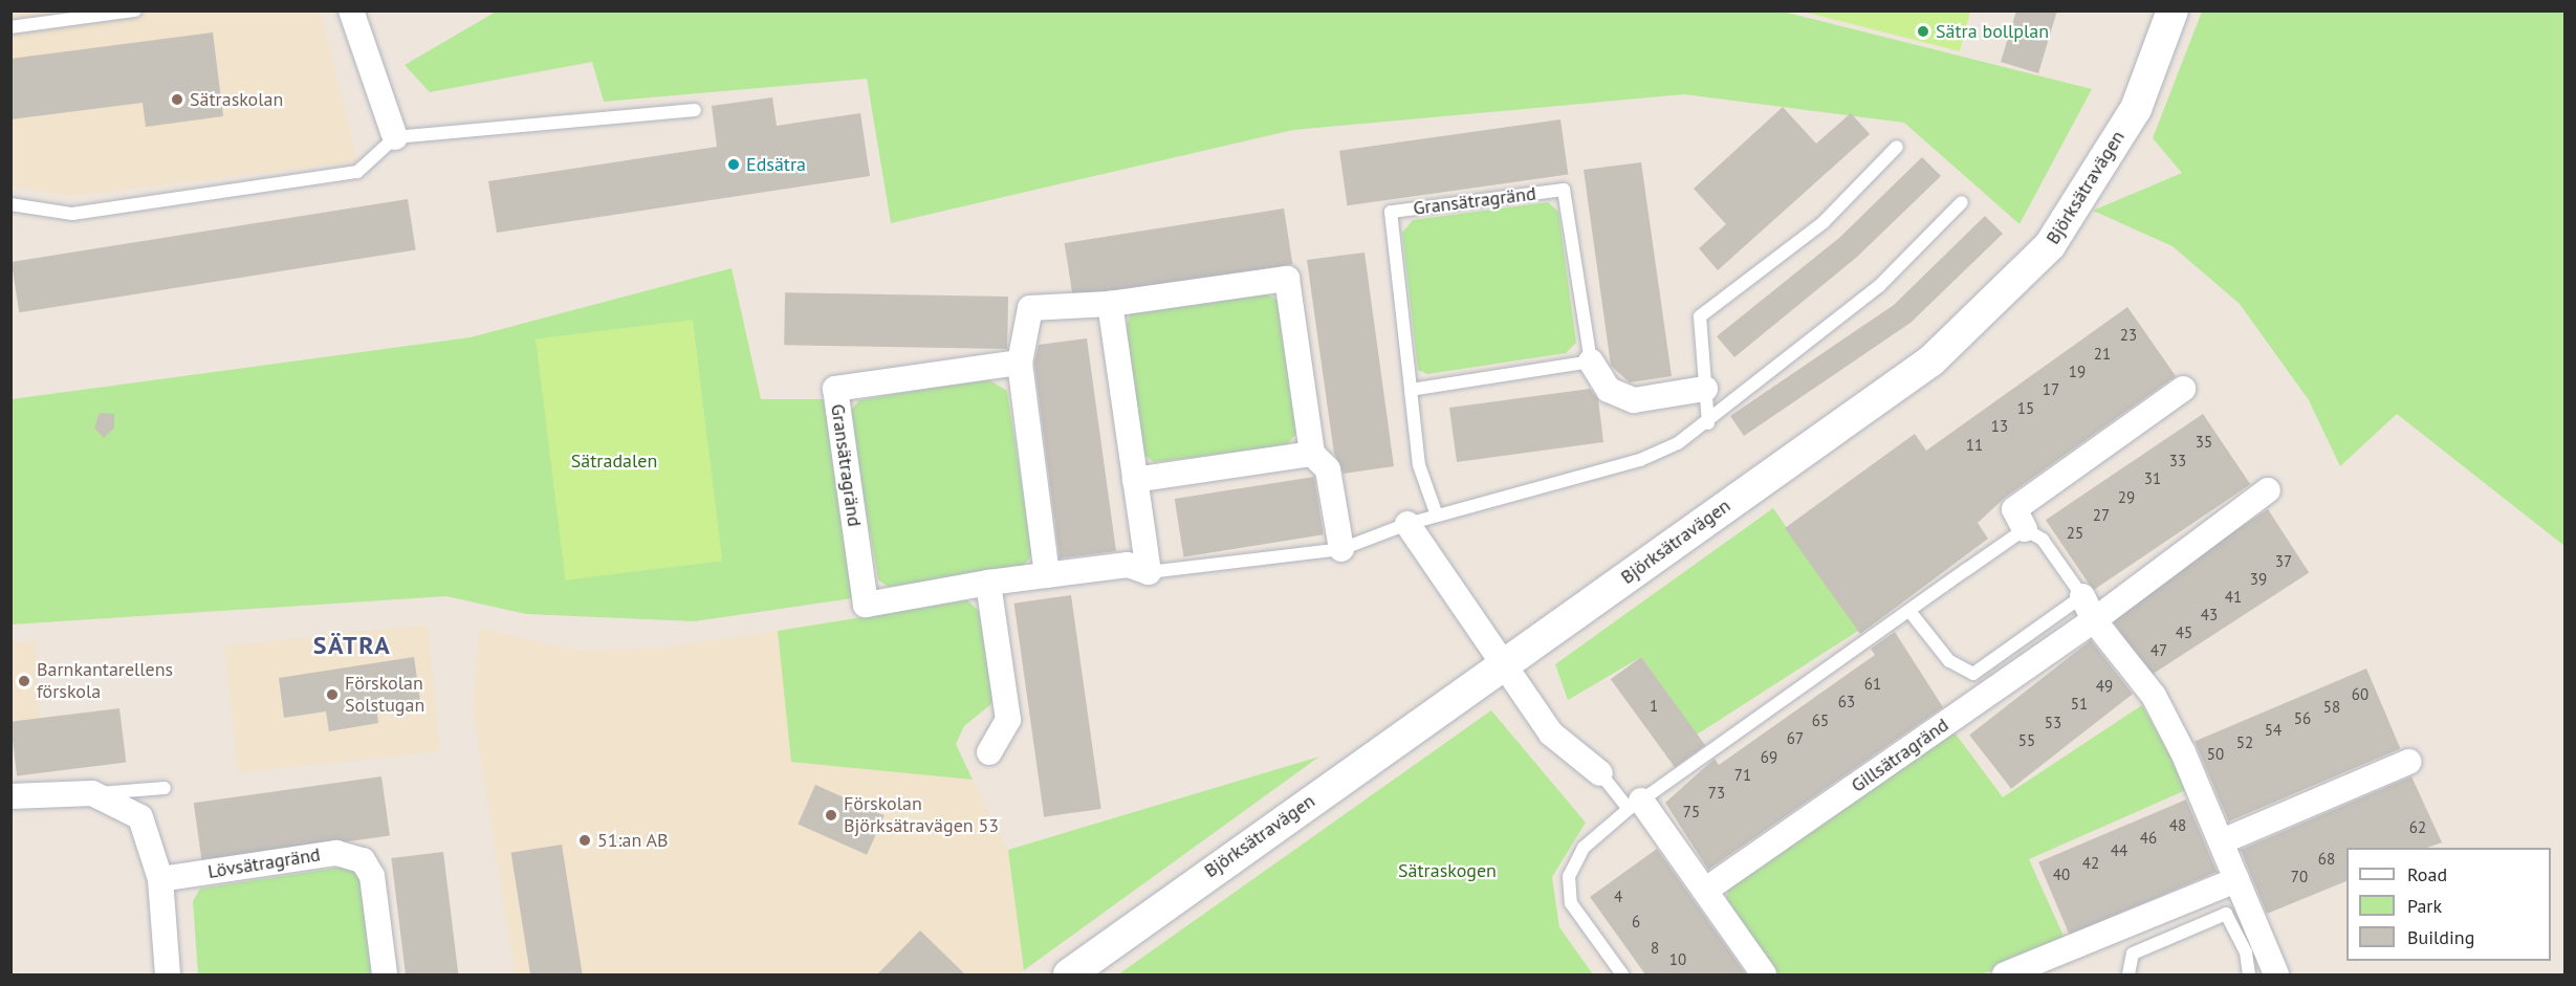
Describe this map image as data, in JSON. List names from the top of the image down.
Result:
{
  "streets": {
    "street": [
      "Björksätravägen",
      "Gransätragränd",
      "Gillsätragränd",
      "Lövsätragränd"
    ]
  },
  "districts": ["SÄTRA"],
  "parks": ["Sätradalen", "Sätraskogen"],
  "places": [
    "Sätra bollplan",
    "Sätraskolan",
    "Edsätra",
    "Barnkantarellens förskola",
    "Förskolan Solstugan",
    "Förskolan Björksätravägen 53",
    "51:an AB"
  ],
  "house_numbers": [
    "23",
    "21",
    "19",
    "17",
    "15",
    "13",
    "35",
    "11",
    "33",
    "31",
    "29",
    "27",
    "25",
    "37",
    "39",
    "41",
    "43",
    "45",
    "47",
    "61",
    "49",
    "60",
    "63",
    "51",
    "1",
    "58",
    "56",
    "65",
    "53",
    "54",
    "67",
    "55",
    "52",
    "50",
    "69",
    "71",
    "73",
    "75",
    "48",
    "62",
    "46",
    "44",
    "68",
    "42",
    "40",
    "70",
    "4",
    "6",
    "8",
    "10"
  ],
  "legend": ["Road", "Park", "Building"]
}
